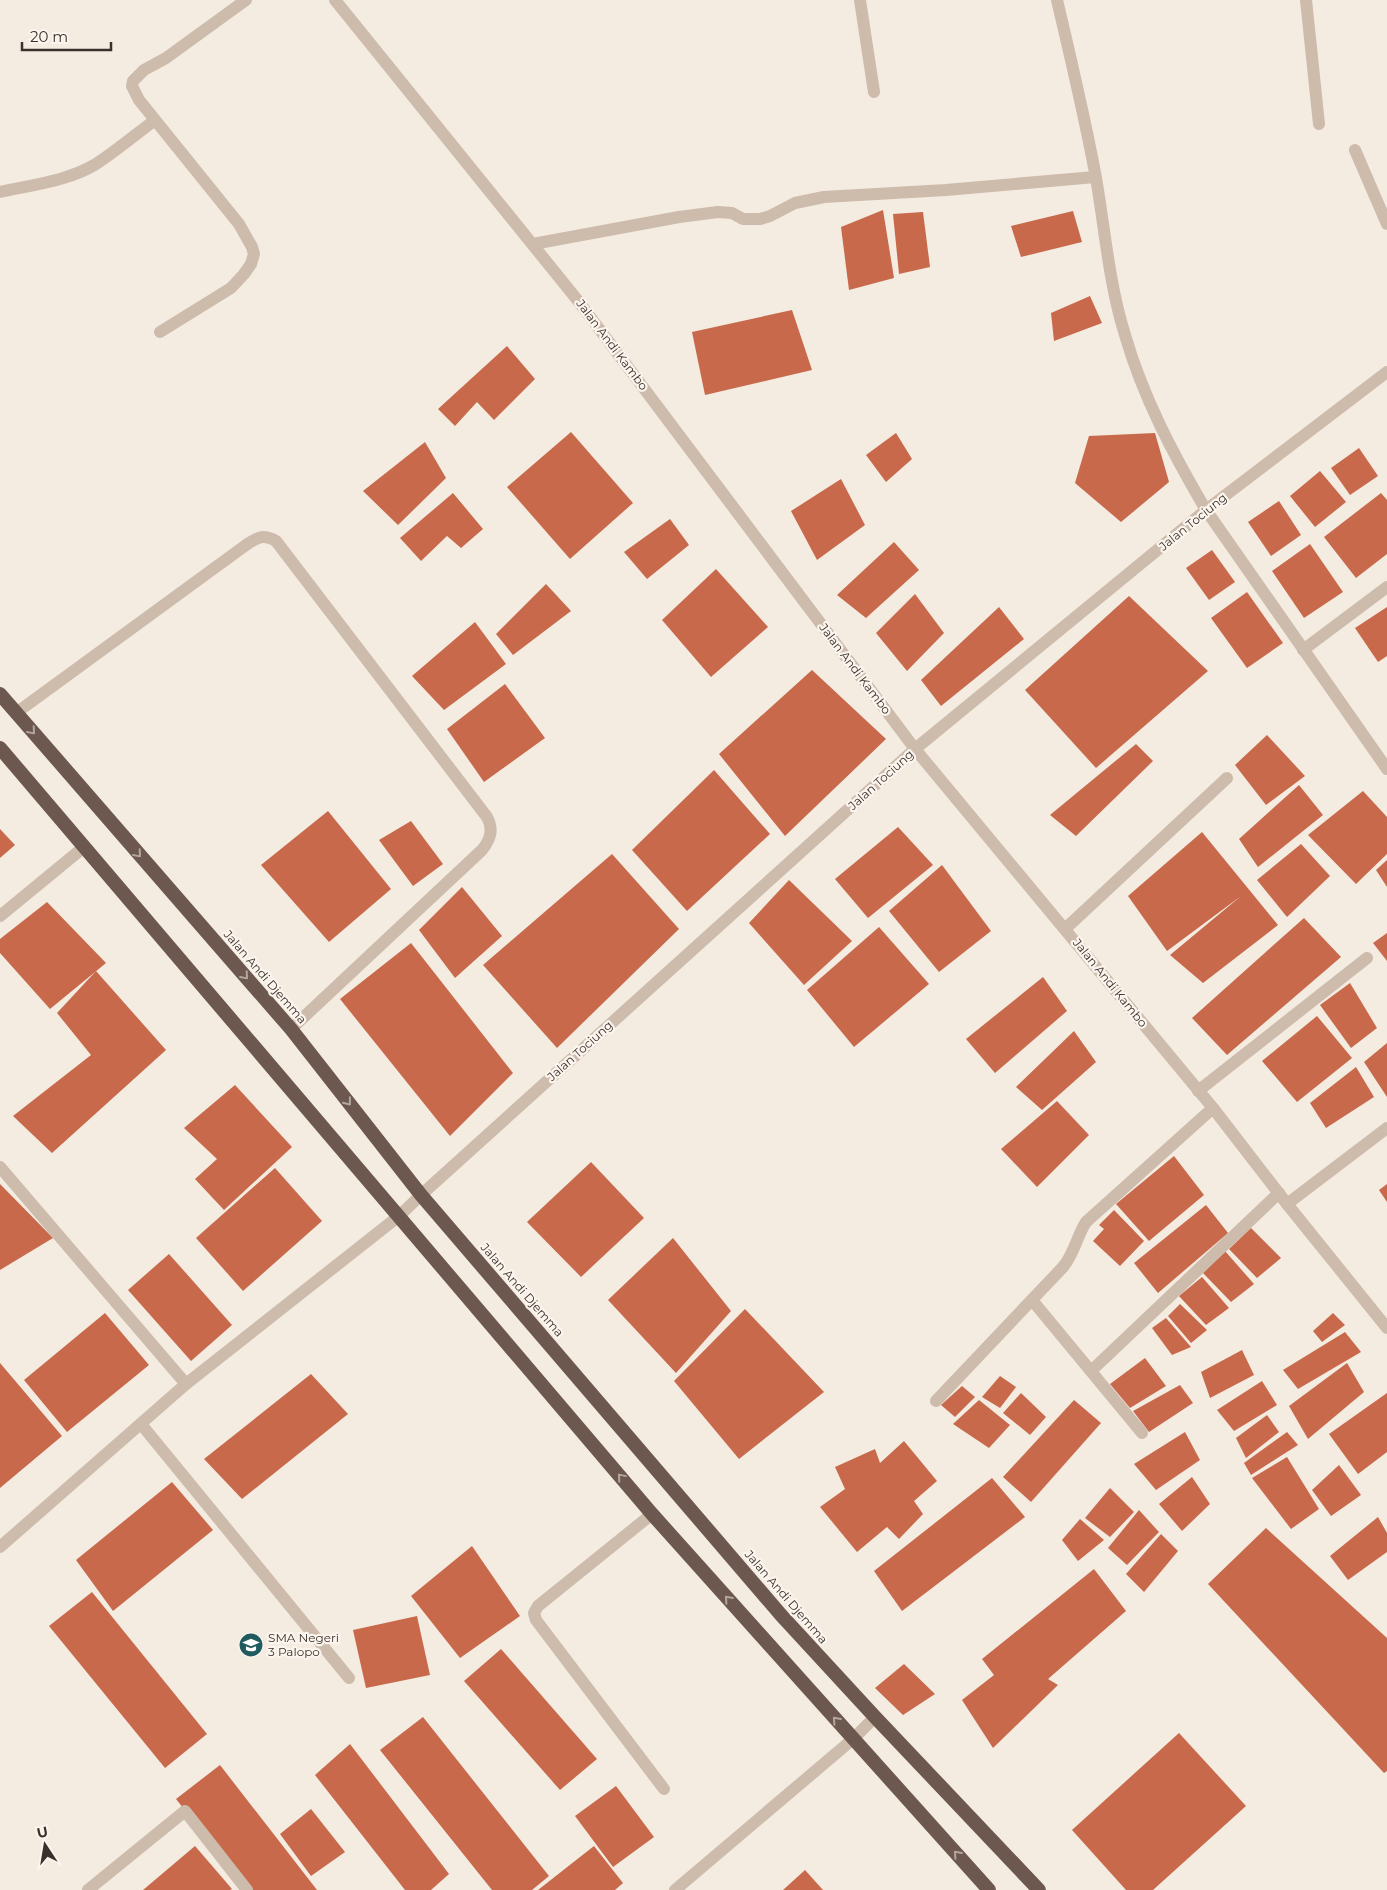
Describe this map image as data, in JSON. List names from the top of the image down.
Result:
{
  "streets": {
    "highway": ["Jalan Andi Djemma"],
    "street": ["Jalan Andi Kambo", "Jalan Tociung"]
  },
  "crossings": [
    ["Jalan Andi Kambo", "Jalan Tociung"],
    ["Jalan Tociung", "Jalan Andi Djemma"]
  ],
  "places": {
    "school or university": ["SMA Negeri 3 Palopo"]
  },
  "scale_bar": "20 m",
  "north": "top"
}
